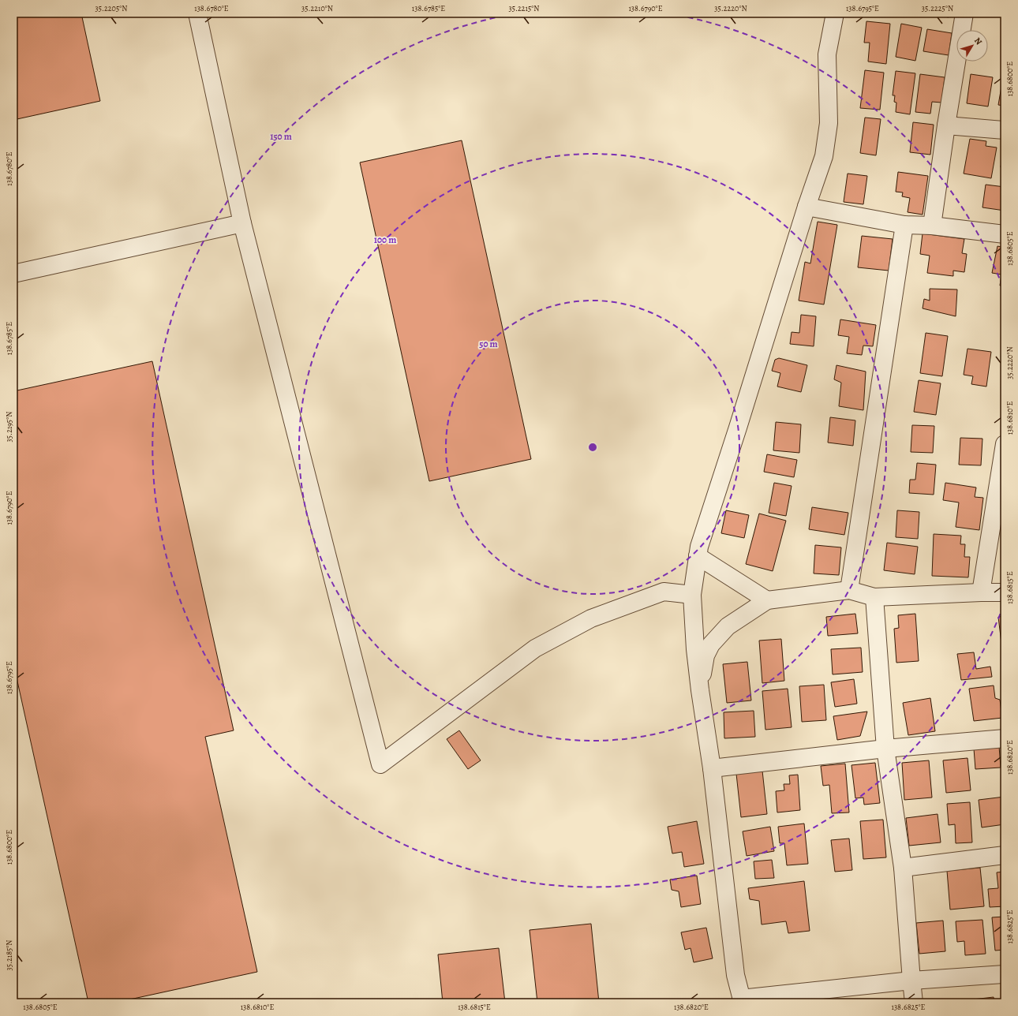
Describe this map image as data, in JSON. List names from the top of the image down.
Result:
{
  "north": "top right",
  "coordinates": [
    "35.2205°N",
    "138.6780°E",
    "35.2210°N",
    "138.6785°E",
    "35.2215°N",
    "138.6790°E",
    "35.2220°N",
    "138.6795°E",
    "35.2225°N",
    "138.6800°E",
    "138.6805°E",
    "138.6810°E",
    "35.2195°N",
    "138.6815°E",
    "138.6820°E",
    "138.6825°E",
    "35.2185°N"
  ],
  "rings": ["150 m", "100 m", "50 m"]
}
